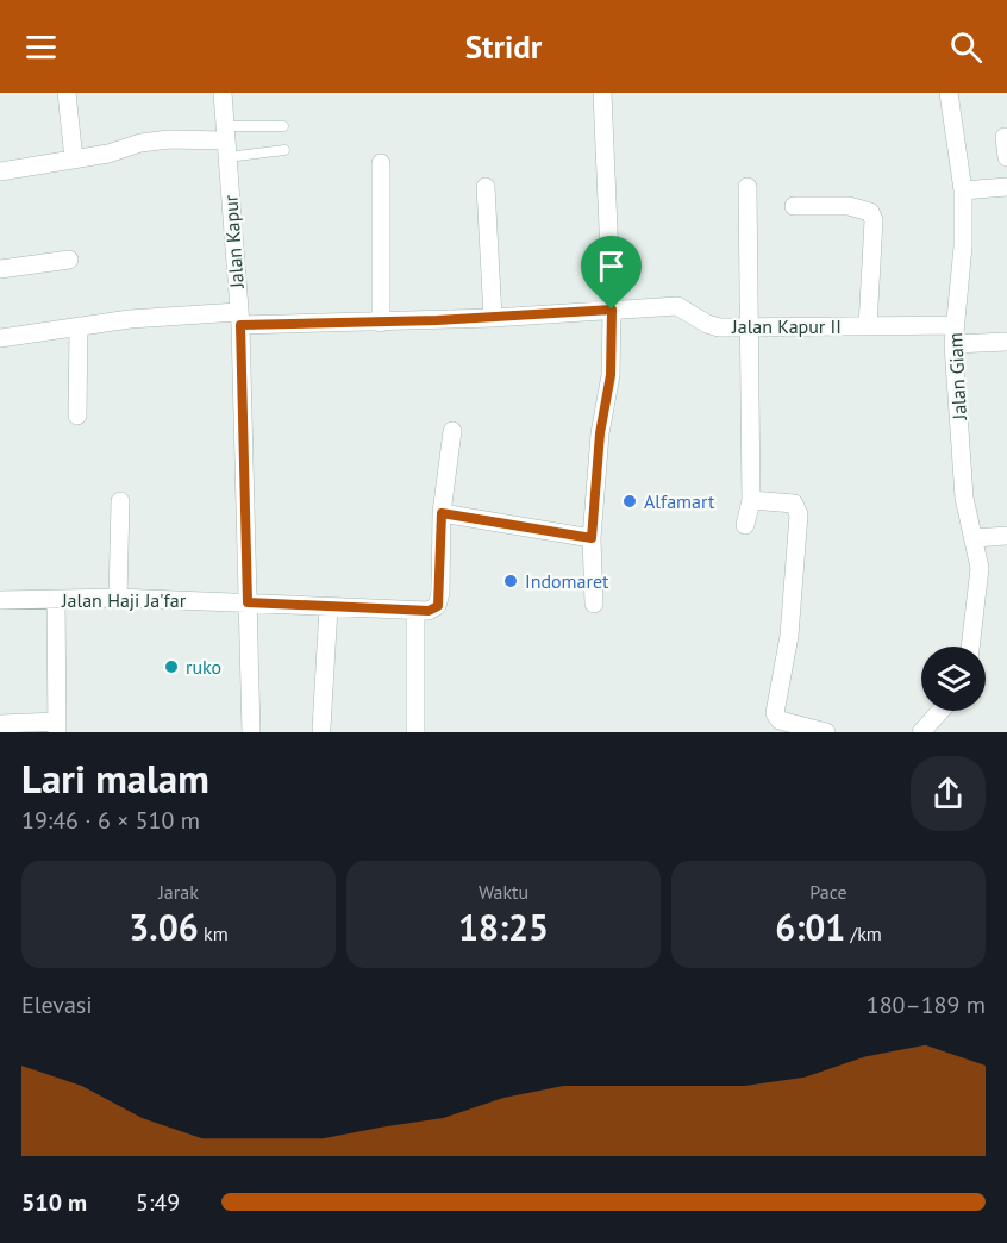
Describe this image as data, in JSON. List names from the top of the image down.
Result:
{
  "streets": {
    "street": [
      "Jalan Kapur",
      "Jalan Kapur II",
      "Jalan Giam",
      "Jalan Haji Ja'far"
    ]
  },
  "crossings": [
    ["Jalan Kapur", "Jalan Kapur II"],
    ["Jalan Kapur", "Jalan Haji Ja'far"],
    ["Jalan Kapur II", "Jalan Giam"]
  ],
  "places": ["Alfamart", "Indomaret", "ruko"],
  "page": {
    "header": "Stridr",
    "heading": ["Lari malam", "19:46 · 6 × 510 m"],
    "stats": [
      ["Jarak", "3.06 km"],
      ["Waktu", "18:25"],
      ["Pace", "6:01 /km"]
    ],
    "chart": ["Elevasi", "180–189 m"],
    "list": [
      {
        "name": "510 m",
        "note": "5:49"
      }
    ]
  }
}
